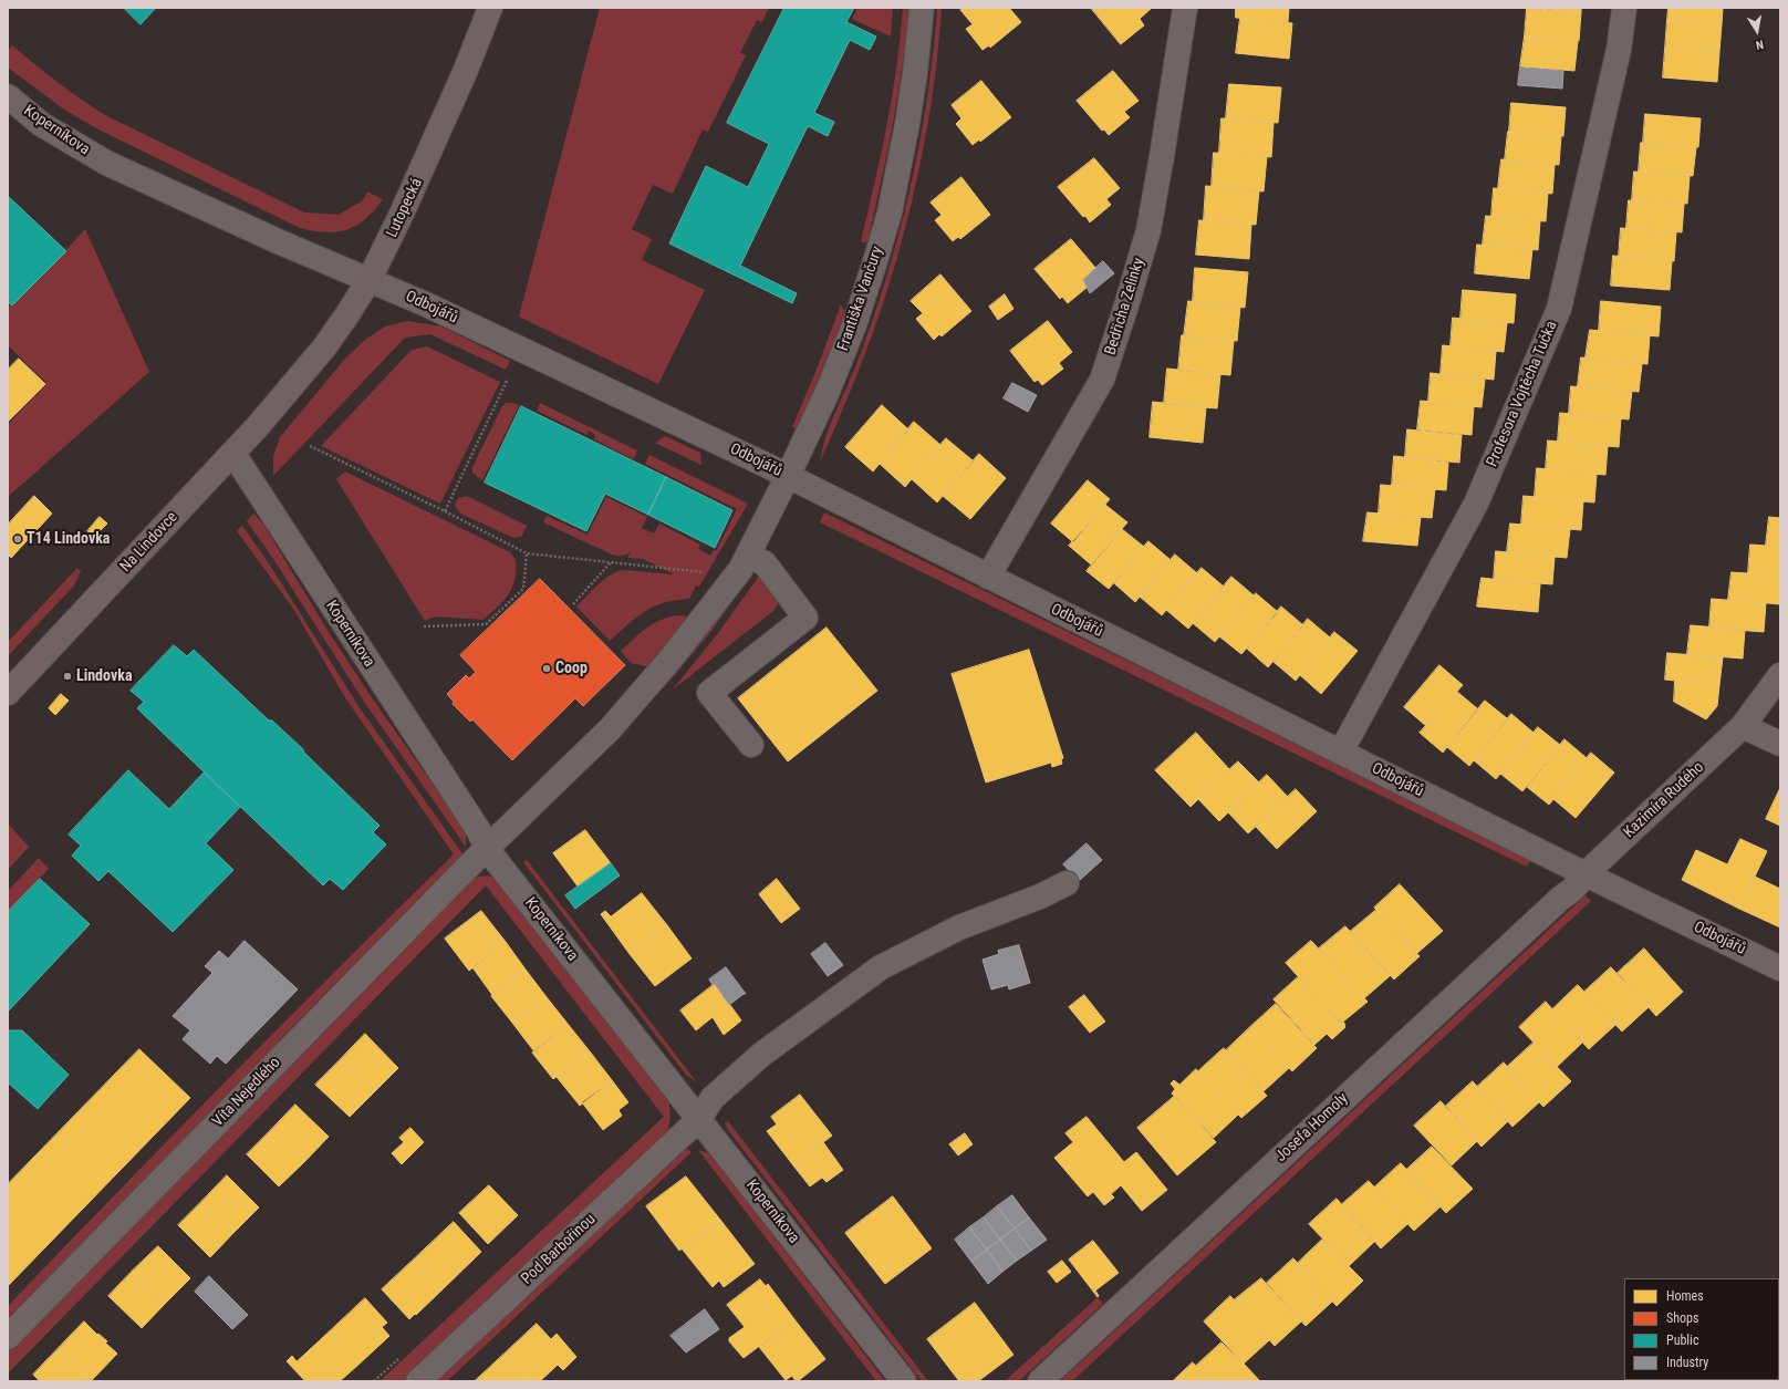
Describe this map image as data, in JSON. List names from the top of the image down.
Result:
{
  "streets": {
    "main road": ["Lutopecká", "Na Lindovce"],
    "street": [
      "Koperníkova",
      "Františka Vančury",
      "Bedřicha Zelinky",
      "Odbojářů",
      "Profesora Vojtěcha Tučka",
      "Kazimíra Rudého",
      "Víta Nejedlého",
      "Josefa Homoly",
      "Pod Barbořinou"
    ]
  },
  "crossings": [
    ["Koperníkova", "Lutopecká"],
    ["Koperníkova", "Odbojářů"],
    ["Koperníkova", "Na Lindovce"],
    ["Koperníkova", "Víta Nejedlého"],
    ["Koperníkova", "Pod Barbořinou"],
    ["Lutopecká", "Odbojářů"],
    ["Lutopecká", "Na Lindovce"],
    ["Františka Vančury", "Odbojářů"],
    ["Františka Vančury", "Víta Nejedlého"],
    ["Bedřicha Zelinky", "Odbojářů"],
    ["Odbojářů", "Profesora Vojtěcha Tučka"],
    ["Odbojářů", "Kazimíra Rudého"],
    ["Odbojářů", "Josefa Homoly"],
    ["Kazimíra Rudého", "Josefa Homoly"]
  ],
  "places": ["T14 Lindovka", "Coop", "Lindovka"],
  "legend": [
    "Homes",
    "Shops",
    "Public",
    "Industry"
  ],
  "north": "bottom"
}
